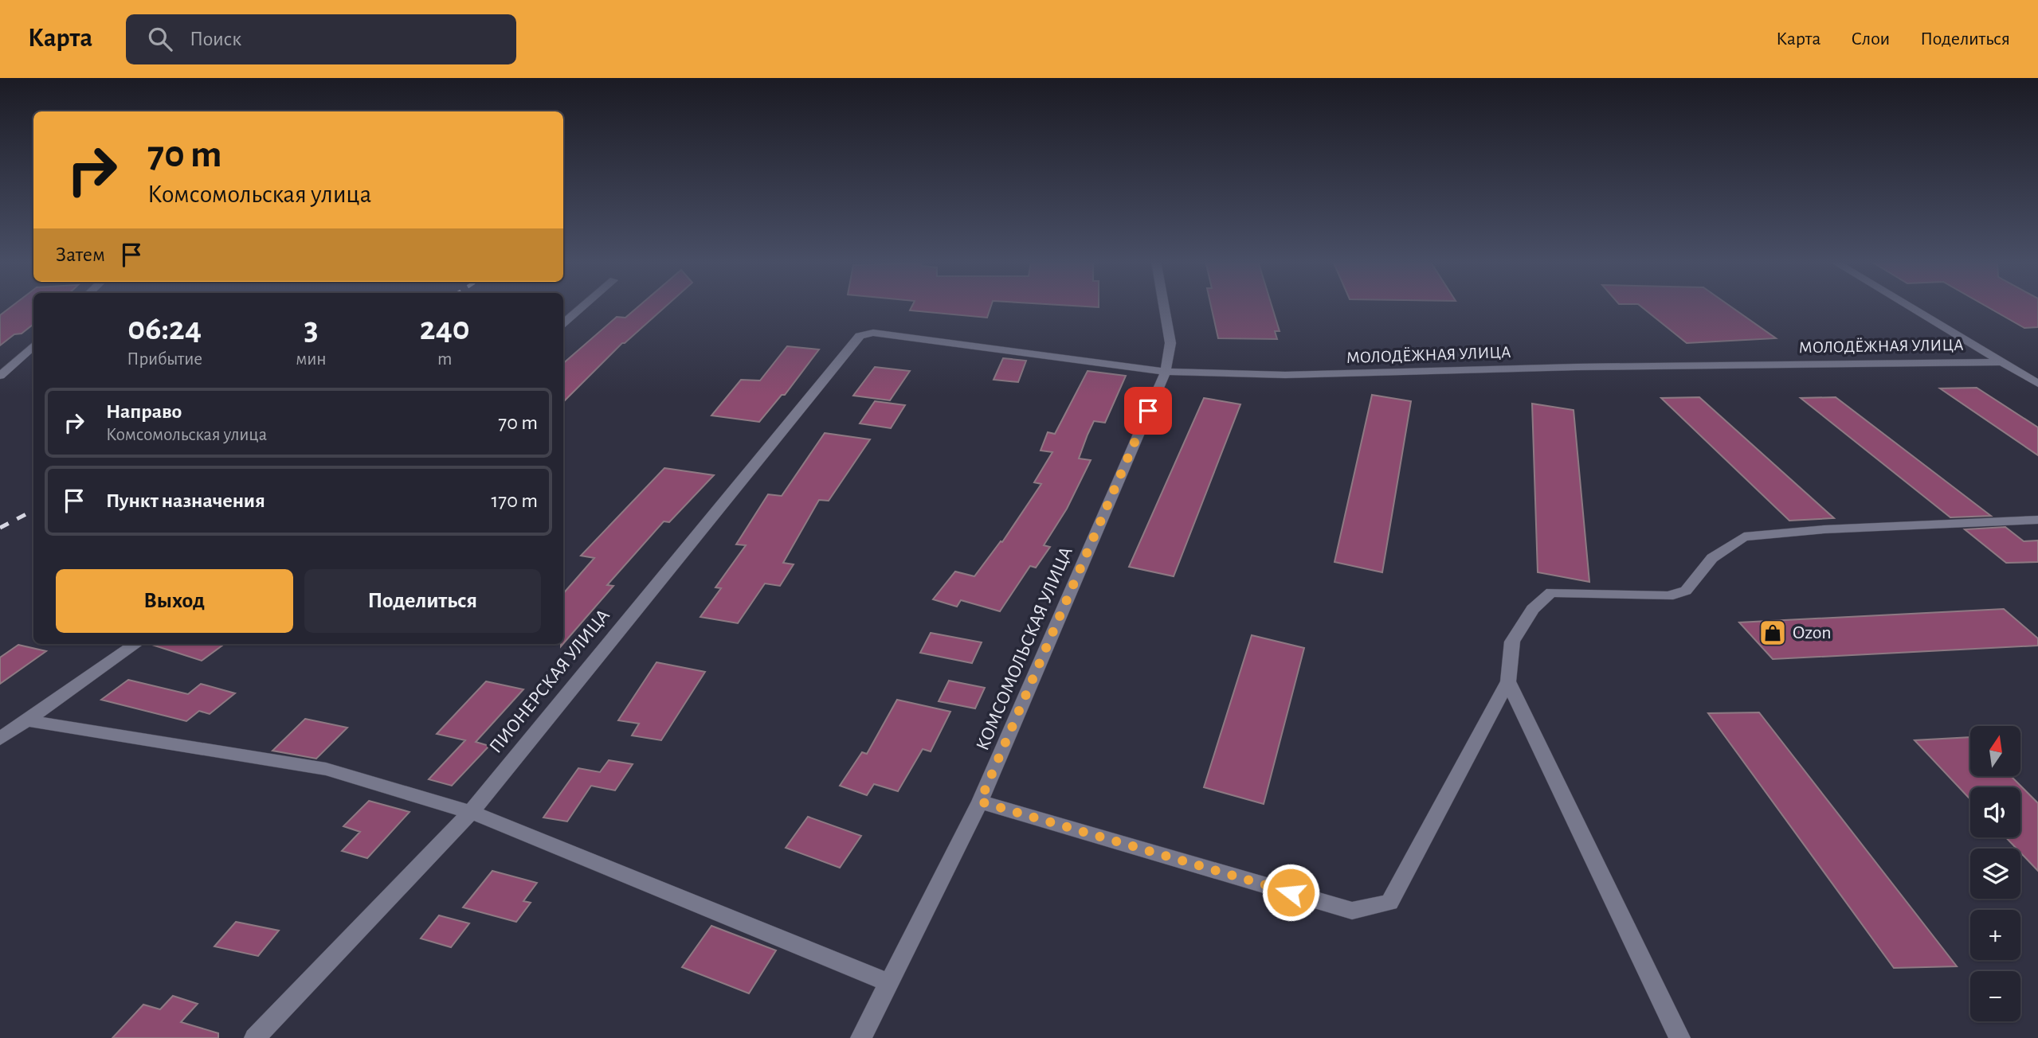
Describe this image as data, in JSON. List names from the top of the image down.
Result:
{
  "streets": {
    "street": ["МОЛОДЁЖНАЯ УЛИЦА", "КОМСОМОЛЬСКАЯ УЛИЦА", "ПИОНЕРСКАЯ УЛИЦА"]
  },
  "crossings": [
    ["МОЛОДЁЖНАЯ УЛИЦА", "КОМСОМОЛЬСКАЯ УЛИЦА"],
    ["МОЛОДЁЖНАЯ УЛИЦА", "ПИОНЕРСКАЯ УЛИЦА"]
  ],
  "places": {
    "shop": ["Ozon"]
  },
  "north": "top",
  "page": {
    "header": "Карта",
    "search": "Поиск",
    "nav": ["Карта", "Слои", "Поделиться"],
    "turn": ["70 m", "Комсомольская улица"],
    "then": "Затем",
    "eta": [
      "06:24",
      "Прибытие",
      "3",
      "мин",
      "240",
      "m"
    ],
    "list": [
      {
        "name": "Направо",
        "note": "Комсомольская улица",
        "value": "70 m"
      },
      {
        "name": "Пункт назначения",
        "value": "170 m"
      }
    ],
    "buttons": ["Выход", "Поделиться"],
    "map_buttons": ["+", "−"]
  }
}
